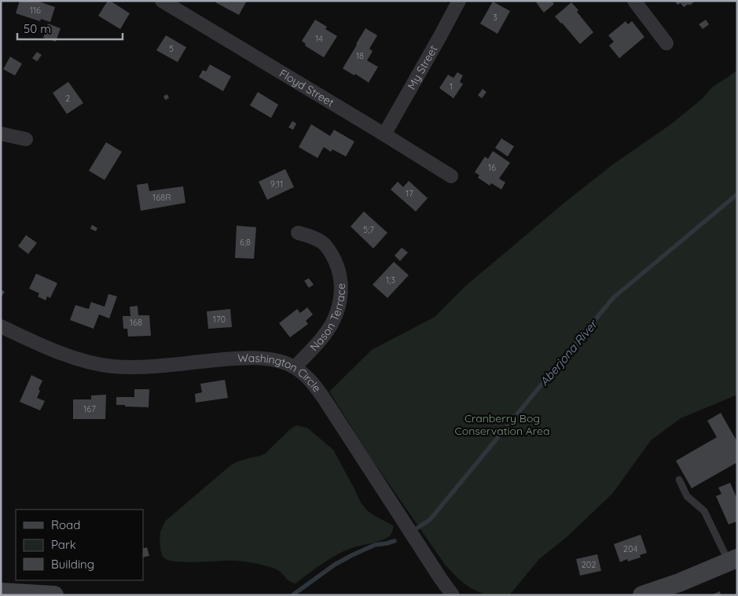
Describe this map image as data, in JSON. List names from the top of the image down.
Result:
{
  "streets": {
    "street": [
      "My Street",
      "Floyd Street",
      "Nason Terrace",
      "Washington Circle"
    ]
  },
  "crossings": [
    ["My Street", "Floyd Street"],
    ["Nason Terrace", "Washington Circle"]
  ],
  "water": ["Aberjona River"],
  "parks": ["Cranberry Bog Conservation Area"],
  "house_numbers": [
    "116",
    "3",
    "14",
    "5",
    "18",
    "1",
    "2",
    "16",
    "9;11",
    "17",
    "168R",
    "5;7",
    "6;8",
    "1;3",
    "170",
    "168",
    "167",
    "204",
    "202"
  ],
  "legend": ["Road", "Park", "Building"],
  "scale_bar": "50 m"
}
